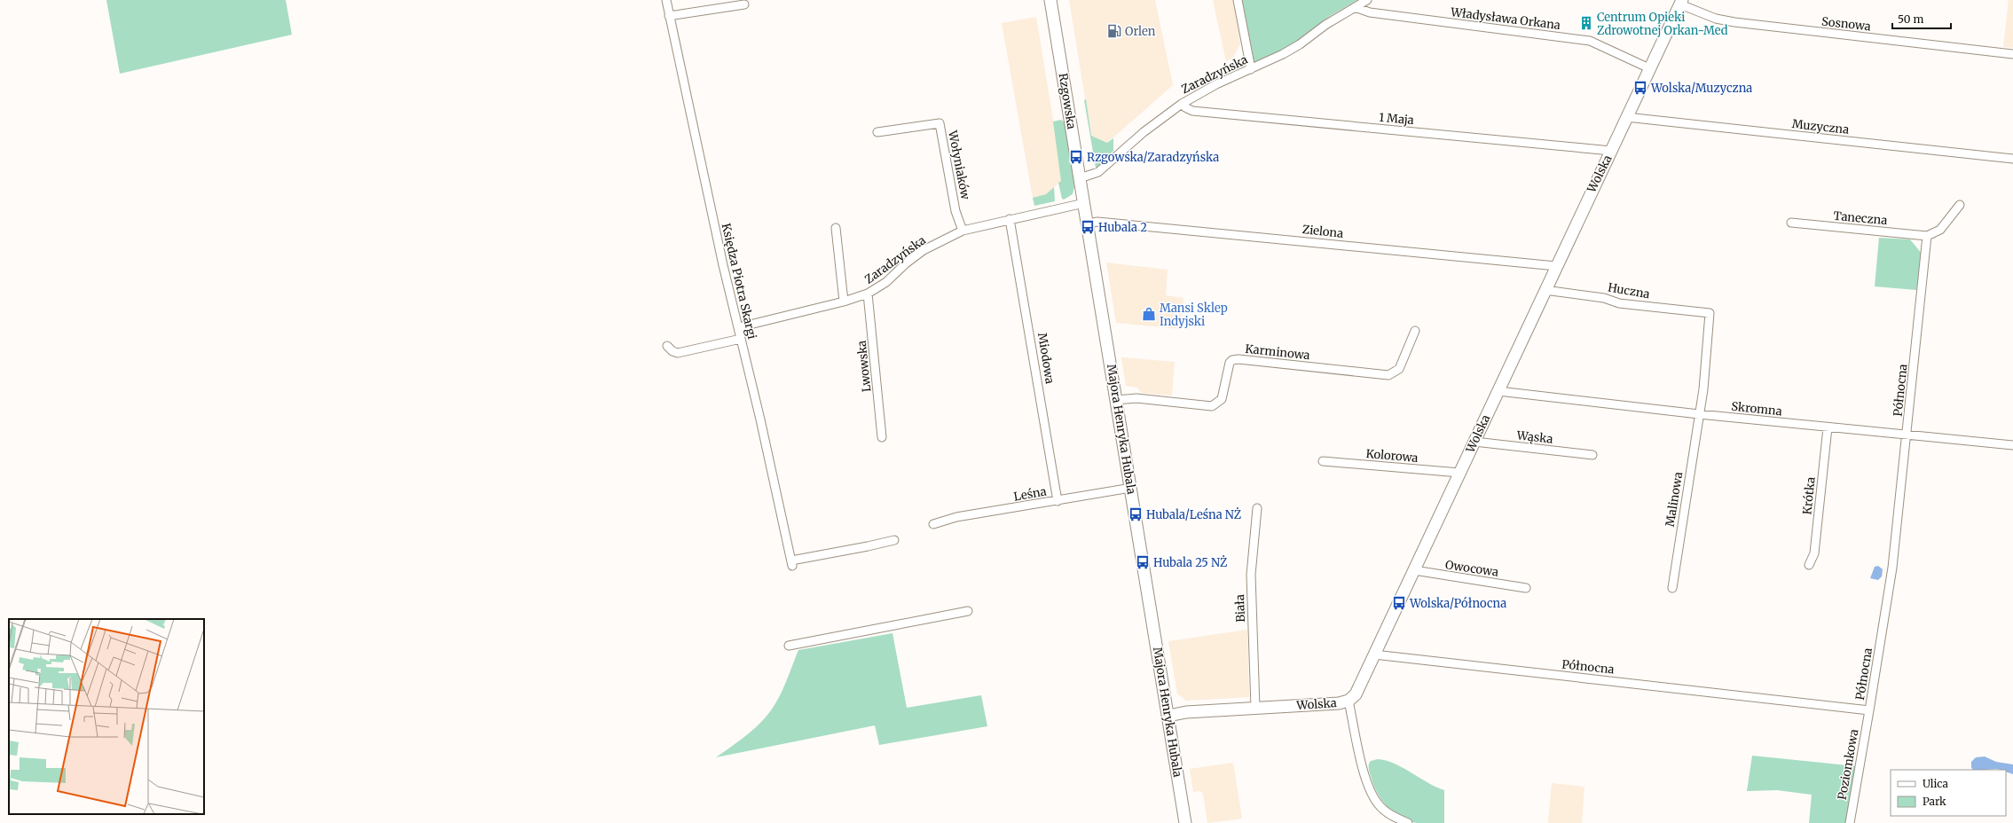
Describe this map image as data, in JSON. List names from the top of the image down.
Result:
{
  "streets": {
    "street": [
      "Władysława Orkana",
      "Sosnowa",
      "Zaradzyńska",
      "Rzgowska",
      "1 Maja",
      "Muzyczna",
      "Wołyniaków",
      "Wolska",
      "Taneczna",
      "Zielona",
      "Księdza Piotra Skargi",
      "Huczna",
      "Karminowa",
      "Miodowa",
      "Lwowska",
      "Północna",
      "Skromna",
      "Majora Henryka Hubala",
      "Wąska",
      "Kolorowa",
      "Leśna",
      "Krótka",
      "Malinowa",
      "Owocowa",
      "Biała",
      "Poziomkowa"
    ]
  },
  "crossings": [
    ["Władysława Orkana", "Zaradzyńska"],
    ["Władysława Orkana", "Wolska"],
    ["Sosnowa", "Wolska"],
    ["Zaradzyńska", "Rzgowska"],
    ["Zaradzyńska", "1 Maja"],
    ["Zaradzyńska", "Wołyniaków"],
    ["Zaradzyńska", "Księdza Piotra Skargi"],
    ["Zaradzyńska", "Miodowa"],
    ["Zaradzyńska", "Lwowska"],
    ["Zaradzyńska", "Majora Henryka Hubala"],
    ["Rzgowska", "Majora Henryka Hubala"],
    ["1 Maja", "Wolska"],
    ["Muzyczna", "Wolska"],
    ["Wolska", "Zielona"],
    ["Wolska", "Huczna"],
    ["Wolska", "Północna"],
    ["Wolska", "Skromna"],
    ["Wolska", "Majora Henryka Hubala"],
    ["Wolska", "Wąska"],
    ["Wolska", "Kolorowa"],
    ["Wolska", "Owocowa"],
    ["Wolska", "Biała"],
    ["Taneczna", "Północna"],
    ["Zielona", "Majora Henryka Hubala"],
    ["Huczna", "Malinowa"],
    ["Karminowa", "Majora Henryka Hubala"],
    ["Miodowa", "Leśna"],
    ["Północna", "Skromna"],
    ["Północna", "Poziomkowa"],
    ["Skromna", "Krótka"],
    ["Skromna", "Malinowa"],
    ["Majora Henryka Hubala", "Leśna"]
  ],
  "places": {
    "building": ["Centrum Opieki Zdrowotnej Orkan-Med"],
    "fuel station": ["Orlen"],
    "bus stop": [
      "Wolska/Muzyczna",
      "Rzgowska/Zaradzyńska",
      "Hubala 2",
      "Hubala/Leśna NŻ",
      "Hubala 25 NŻ",
      "Wolska/Północna"
    ],
    "shop": ["Mansi Sklep Indyjski"]
  },
  "legend": ["Ulica", "Park"],
  "scale_bar": "50 m"
}
